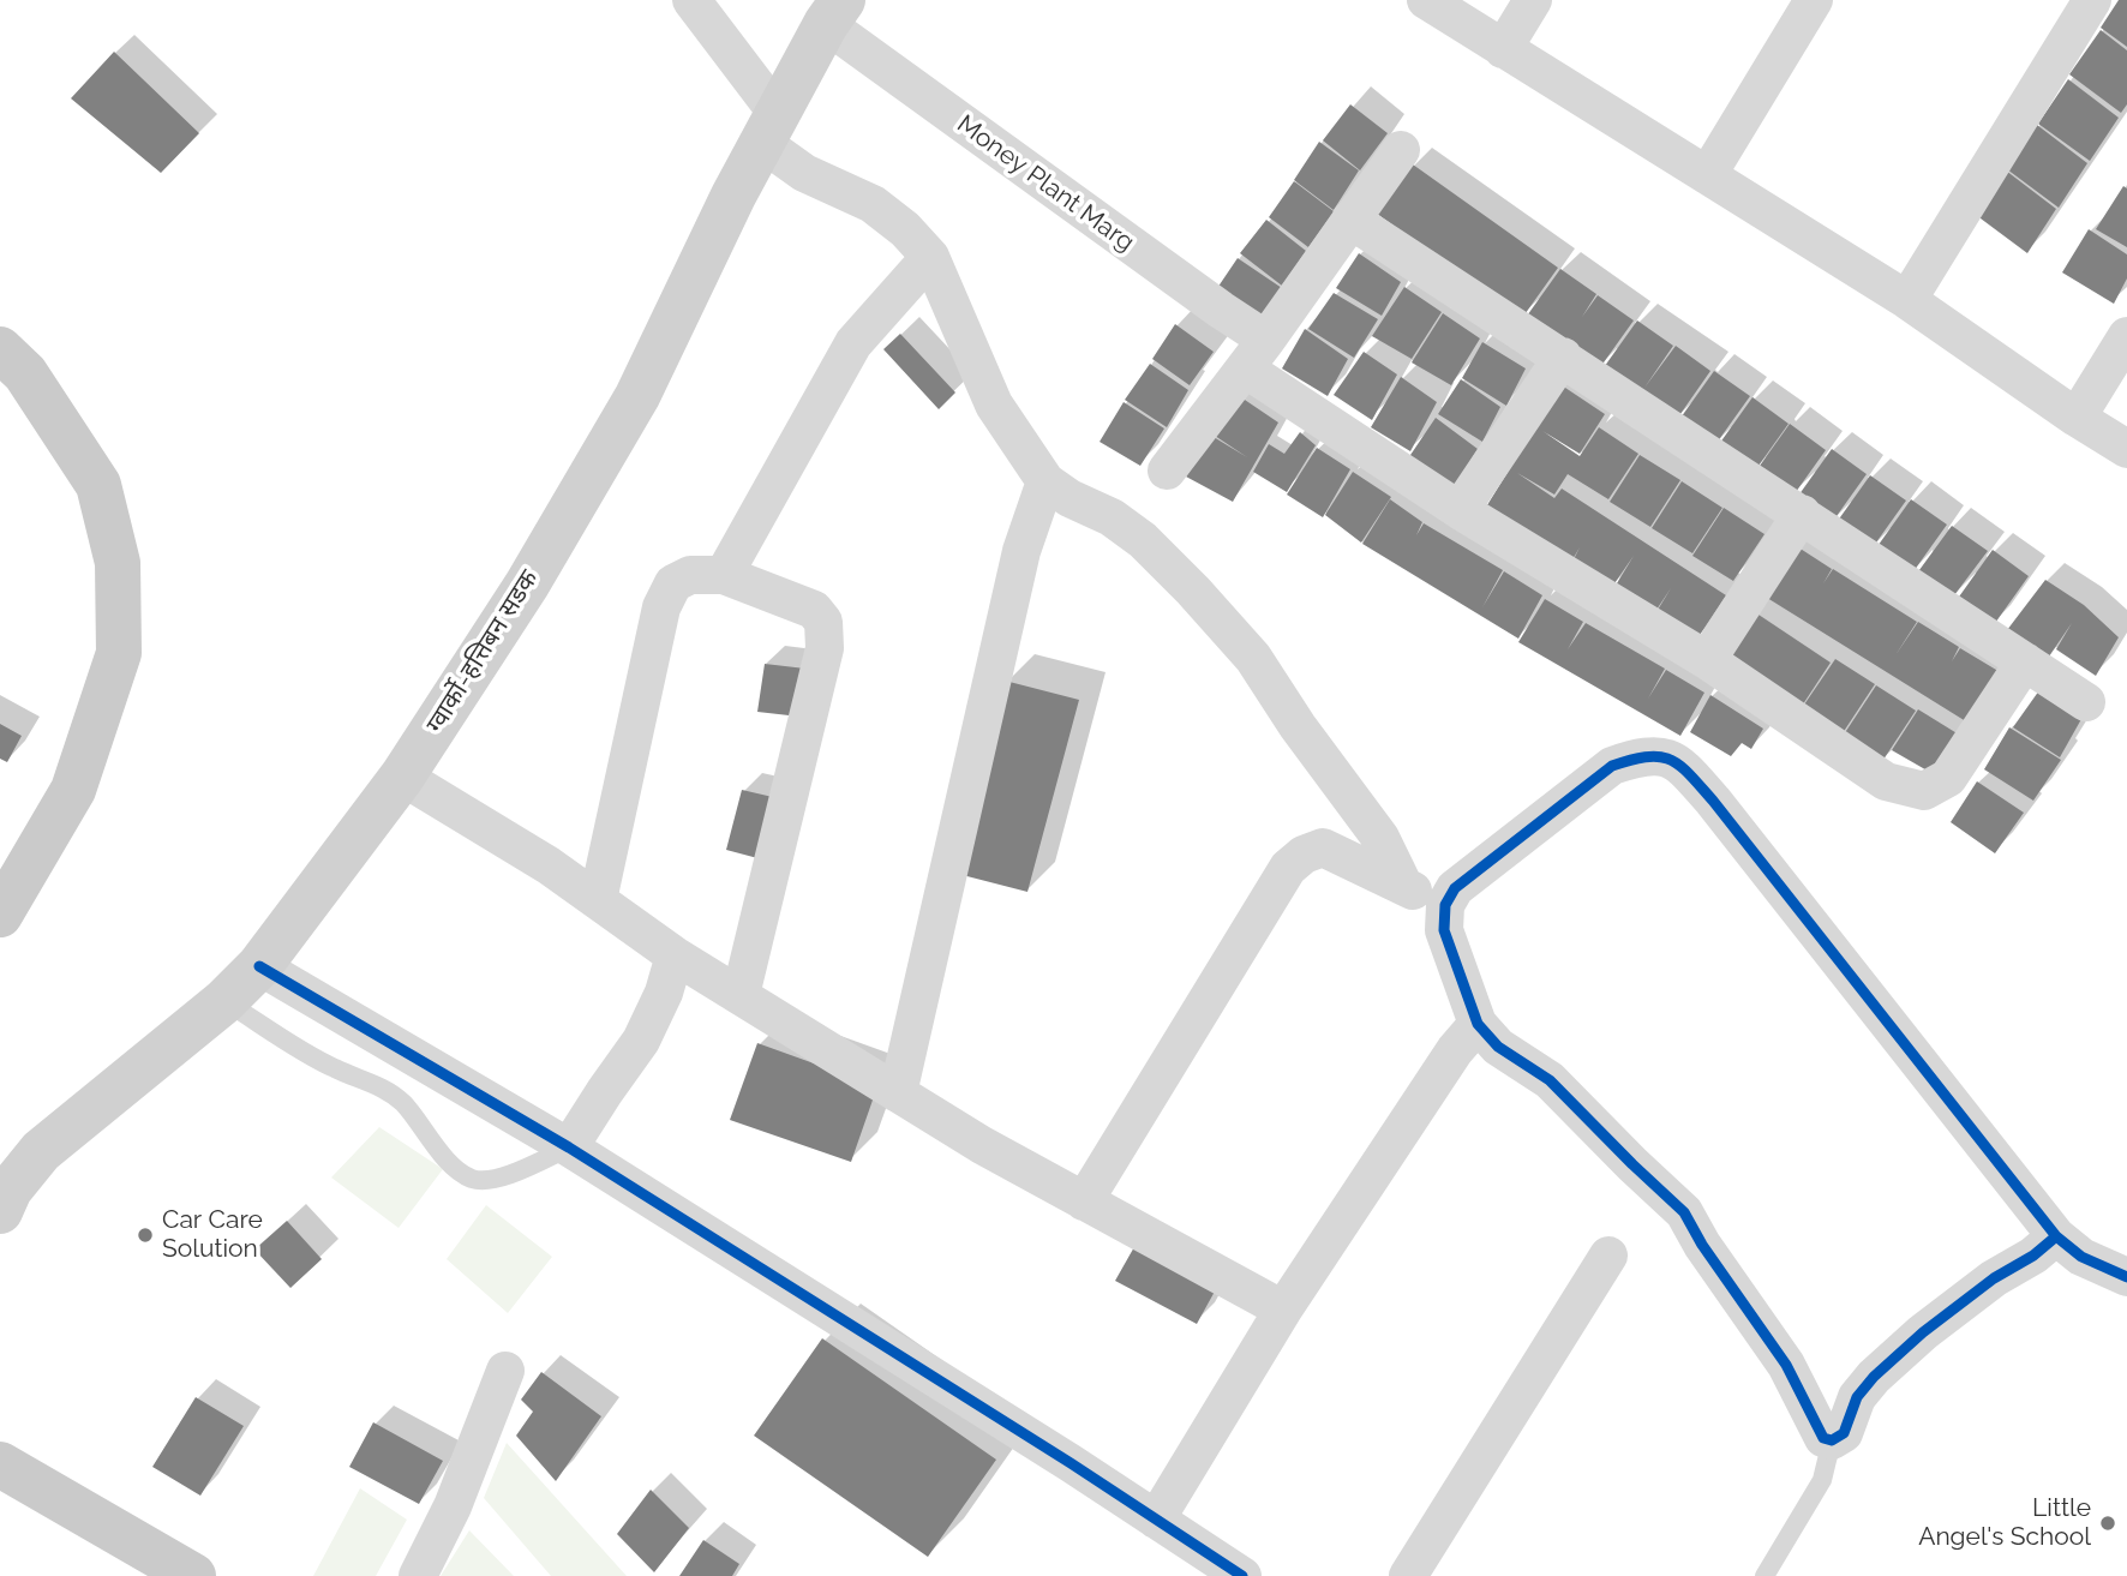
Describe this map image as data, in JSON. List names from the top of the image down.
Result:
{
  "streets": {
    "main road": ["ग्वार्को-हत्तिबन सडक"],
    "street": ["Money Plant Marg"]
  },
  "crossings": [
    ["Money Plant Marg", "ग्वार्को-हत्तिबन सडक"]
  ],
  "places": ["Car Care Solution", "Little Angel's School"]
}
